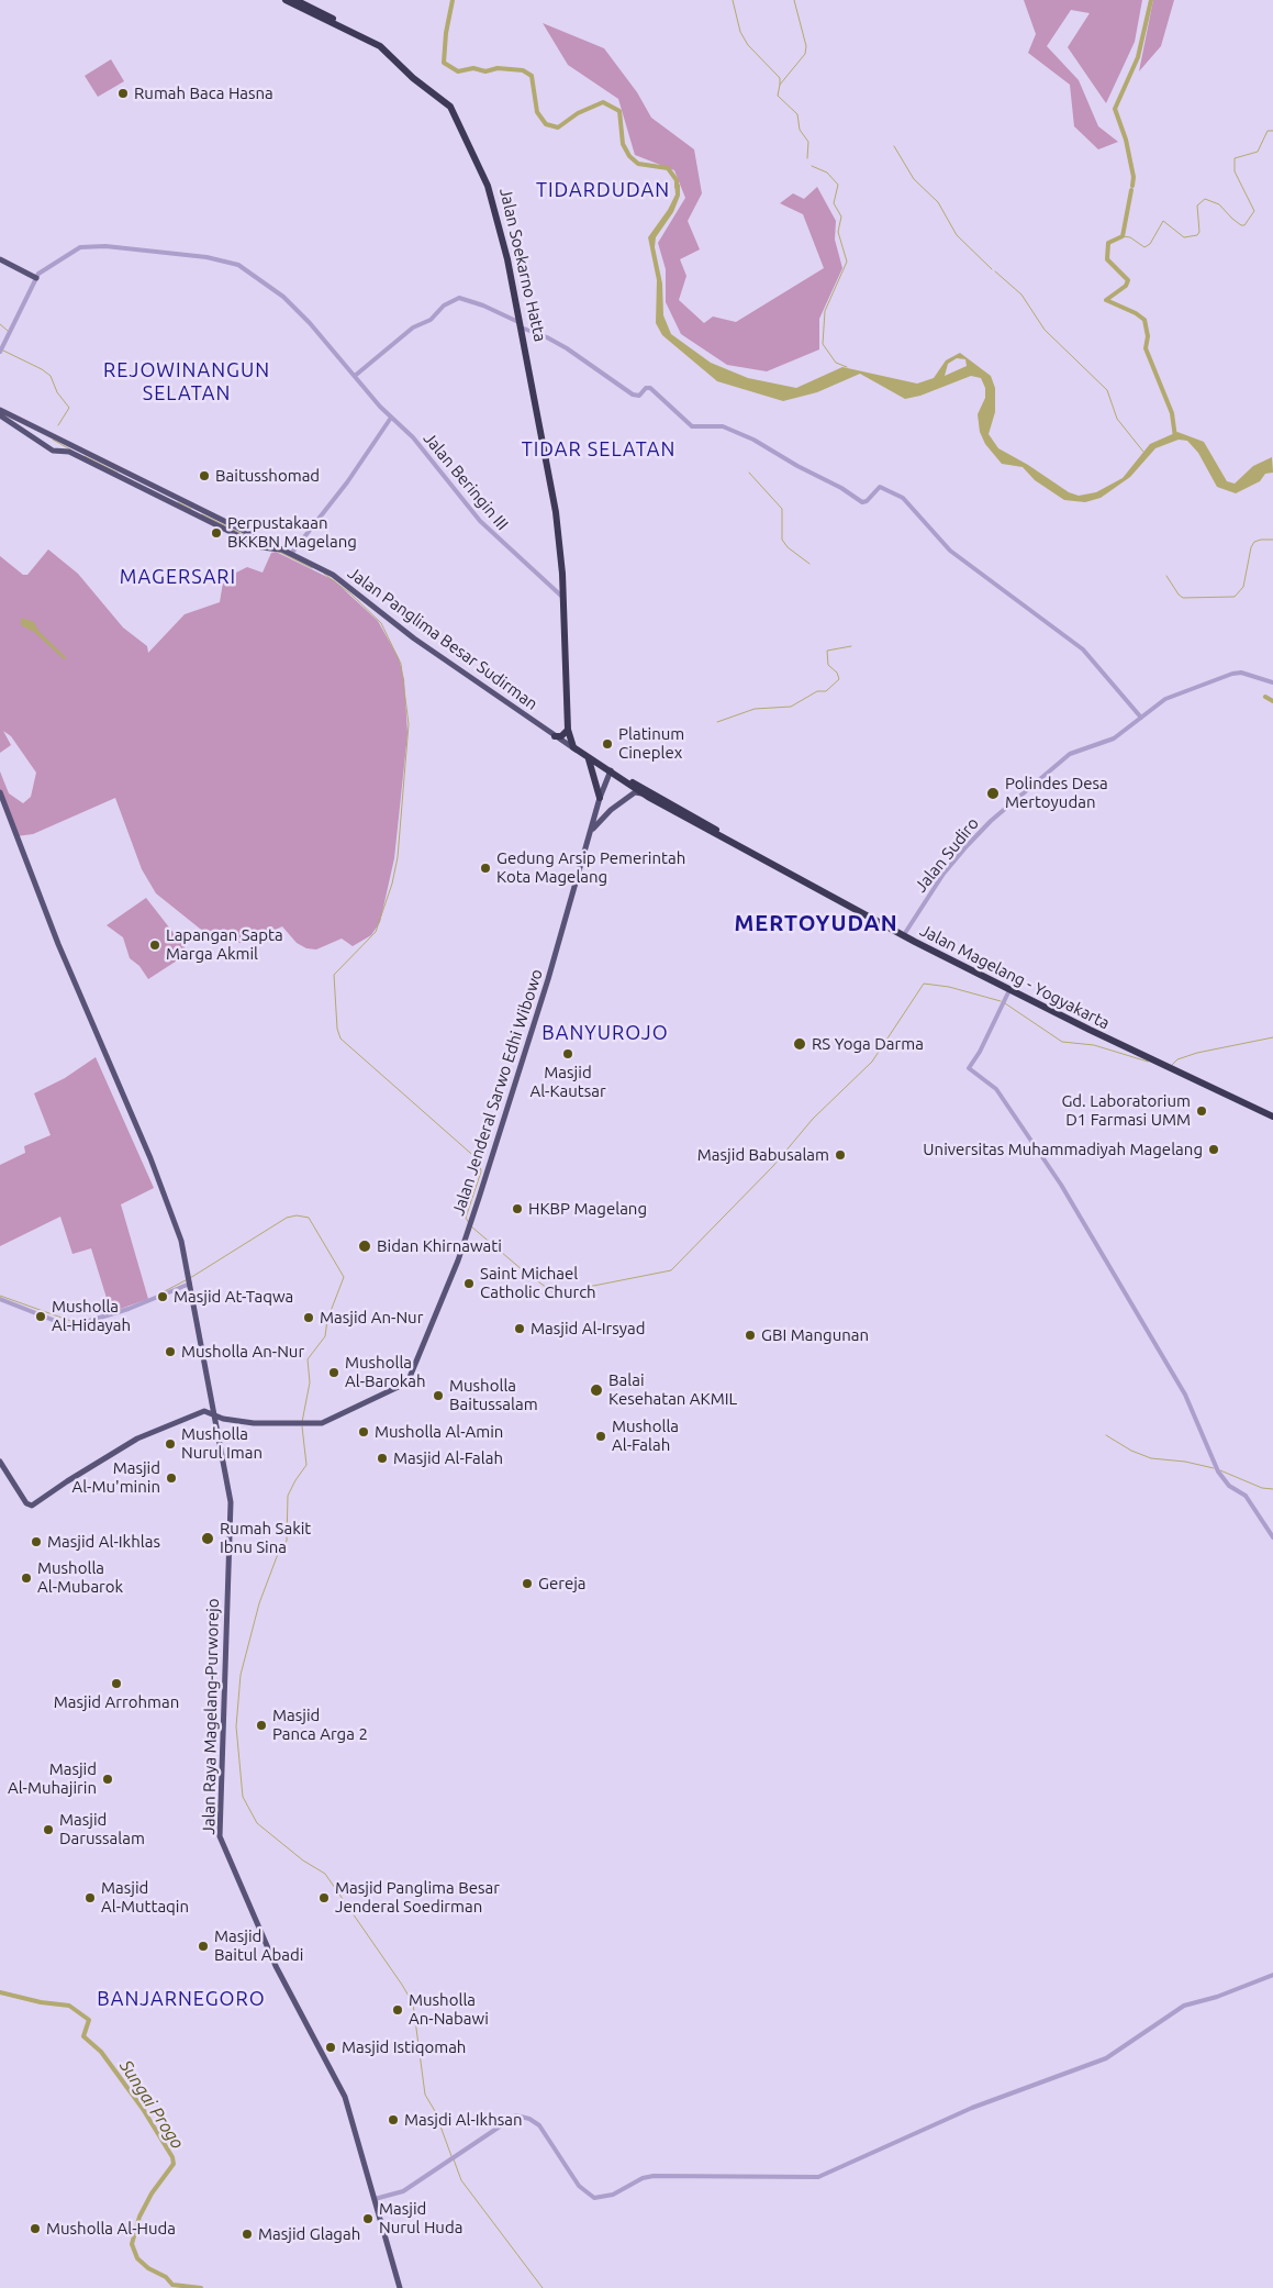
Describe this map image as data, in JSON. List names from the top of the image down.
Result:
{
  "streets": {
    "highway": ["Jalan Soekarno Hatta", "Jalan Magelang - Yogyakarta"],
    "main road": ["Jalan Panglima Besar Sudirman", "Jalan Jenderal Sarwo Edhi Wibowo", "Jalan Raya Magelang-Purworejo"],
    "street": ["Jalan Beringin III", "Jalan Sudiro"]
  },
  "crossings": [
    ["Jalan Soekarno Hatta", "Jalan Beringin III"],
    ["Jalan Soekarno Hatta", "Jalan Panglima Besar Sudirman"],
    ["Jalan Panglima Besar Sudirman", "Jalan Magelang - Yogyakarta"],
    ["Jalan Sudiro", "Jalan Magelang - Yogyakarta"],
    ["Jalan Magelang - Yogyakarta", "Jalan Jenderal Sarwo Edhi Wibowo"],
    ["Jalan Jenderal Sarwo Edhi Wibowo", "Jalan Raya Magelang-Purworejo"]
  ],
  "districts": [
    "TIDARDUDAN",
    "REJOWINANGUN SELATAN",
    "TIDAR SELATAN",
    "MAGERSARI",
    "MERTOYUDAN",
    "BANYUROJO",
    "BANJARNEGORO"
  ],
  "water": ["Sungai Progo"],
  "places": [
    "Rumah Baca Hasna",
    "Baitusshomad",
    "Perpustakaan BKKBN Magelang",
    "Platinum Cineplex",
    "Polindes Desa Mertoyudan",
    "Gedung Arsip Pemerintah Kota Magelang",
    "Lapangan Sapta Marga Akmil",
    "RS Yoga Darma",
    "Masjid Al-Kautsar",
    "Gd. Laboratorium D1 Farmasi UMM",
    "Universitas Muhammadiyah Magelang",
    "Masjid Babusalam",
    "HKBP Magelang",
    "Bidan Khirnawati",
    "Saint Michael Catholic Church",
    "Masjid At-Taqwa",
    "Musholla Al-Hidayah",
    "Masjid An-Nur",
    "Masjid Al-Irsyad",
    "GBI Mangunan",
    "Musholla An-Nur",
    "Musholla Al-Barokah",
    "Balai Kesehatan AKMIL",
    "Musholla Baitussalam",
    "Musholla Al-Amin",
    "Musholla Al-Falah",
    "Musholla Nurul Iman",
    "Masjid Al-Falah",
    "Masjid Al-Mu'minin",
    "Rumah Sakit Ibnu Sina",
    "Masjid Al-Ikhlas",
    "Musholla Al-Mubarok",
    "Gereja",
    "Masjid Arrohman",
    "Masjid Panca Arga 2",
    "Masjid Al-Muhajirin",
    "Masjid Darussalam",
    "Masjid Al-Muttaqin",
    "Masjid Panglima Besar Jenderal Soedirman",
    "Masjid Baitul Abadi",
    "Musholla An-Nabawi",
    "Masjid Istiqomah",
    "Masjdi Al-Ikhsan",
    "Masjid Nurul Huda",
    "Musholla Al-Huda",
    "Masjid Glagah"
  ]
}
